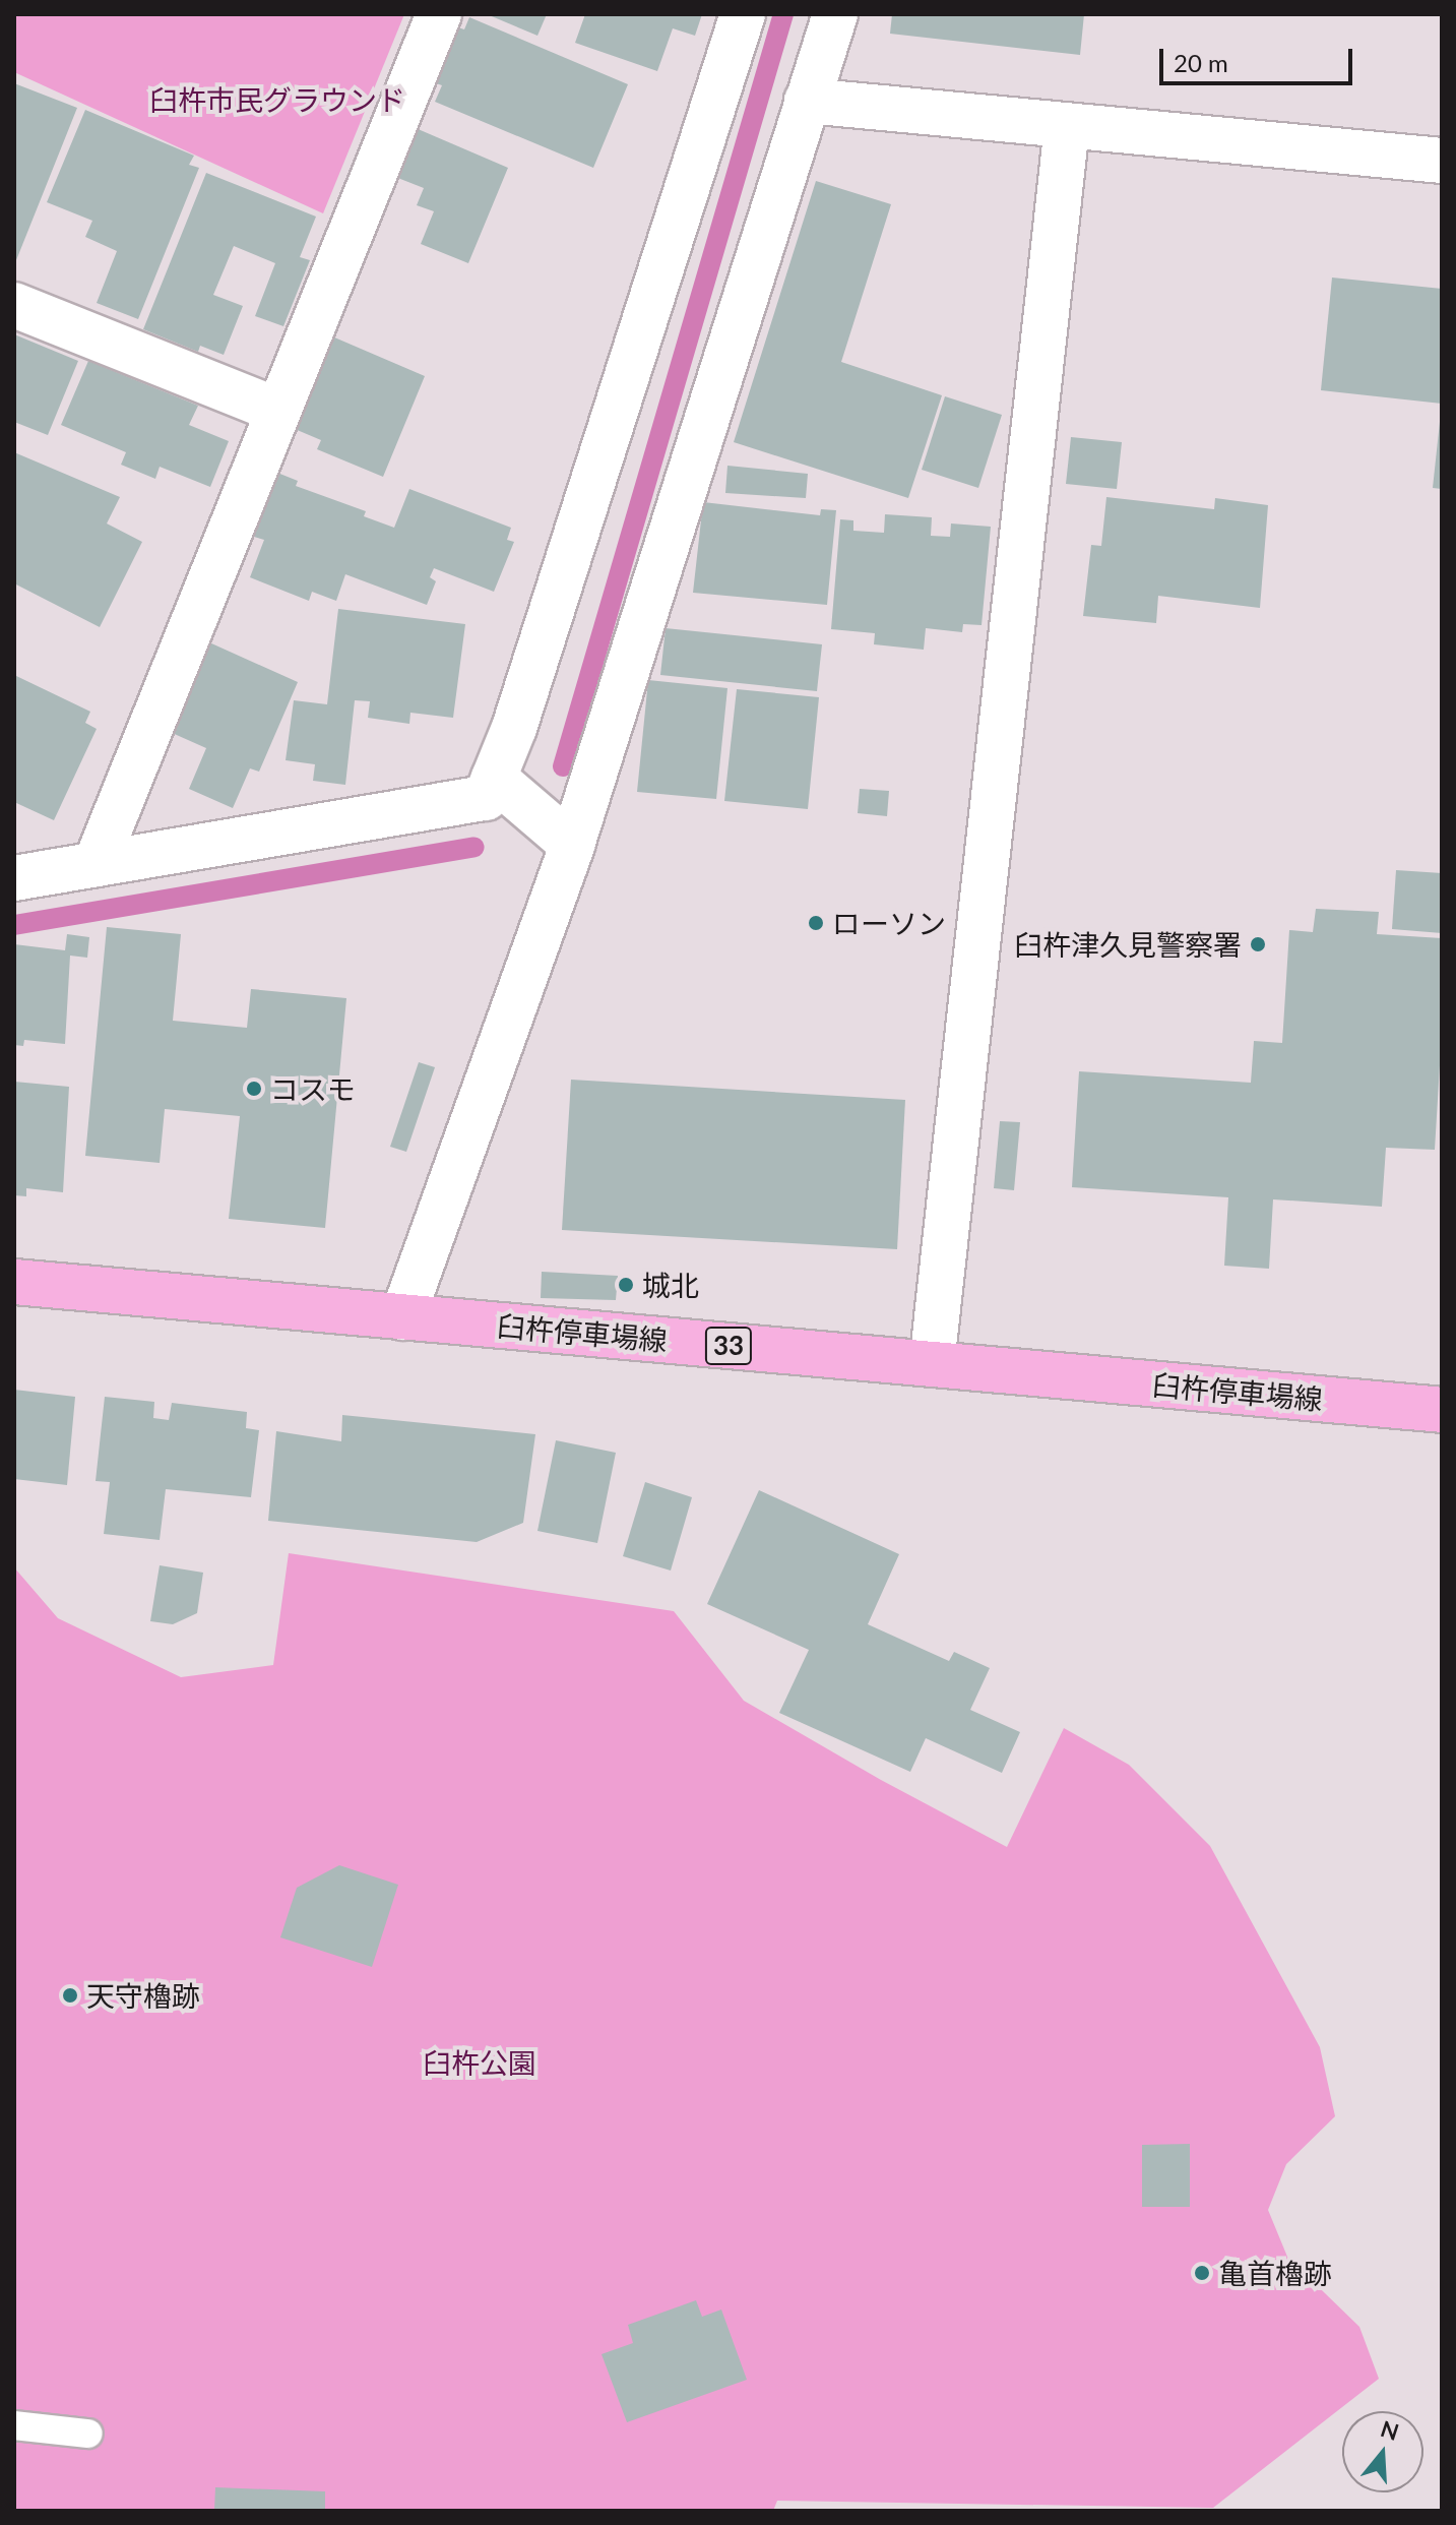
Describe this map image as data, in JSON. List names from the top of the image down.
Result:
{
  "streets": {
    "main road": ["臼杵停車場線", "33"]
  },
  "parks": ["臼杵市民グラウンド", "臼杵公園"],
  "places": [
    "ローソン",
    "臼杵津久見警察署",
    "コスモ",
    "城北",
    "天守櫓跡",
    "亀首櫓跡"
  ],
  "scale_bar": "20 m",
  "north": "top"
}
